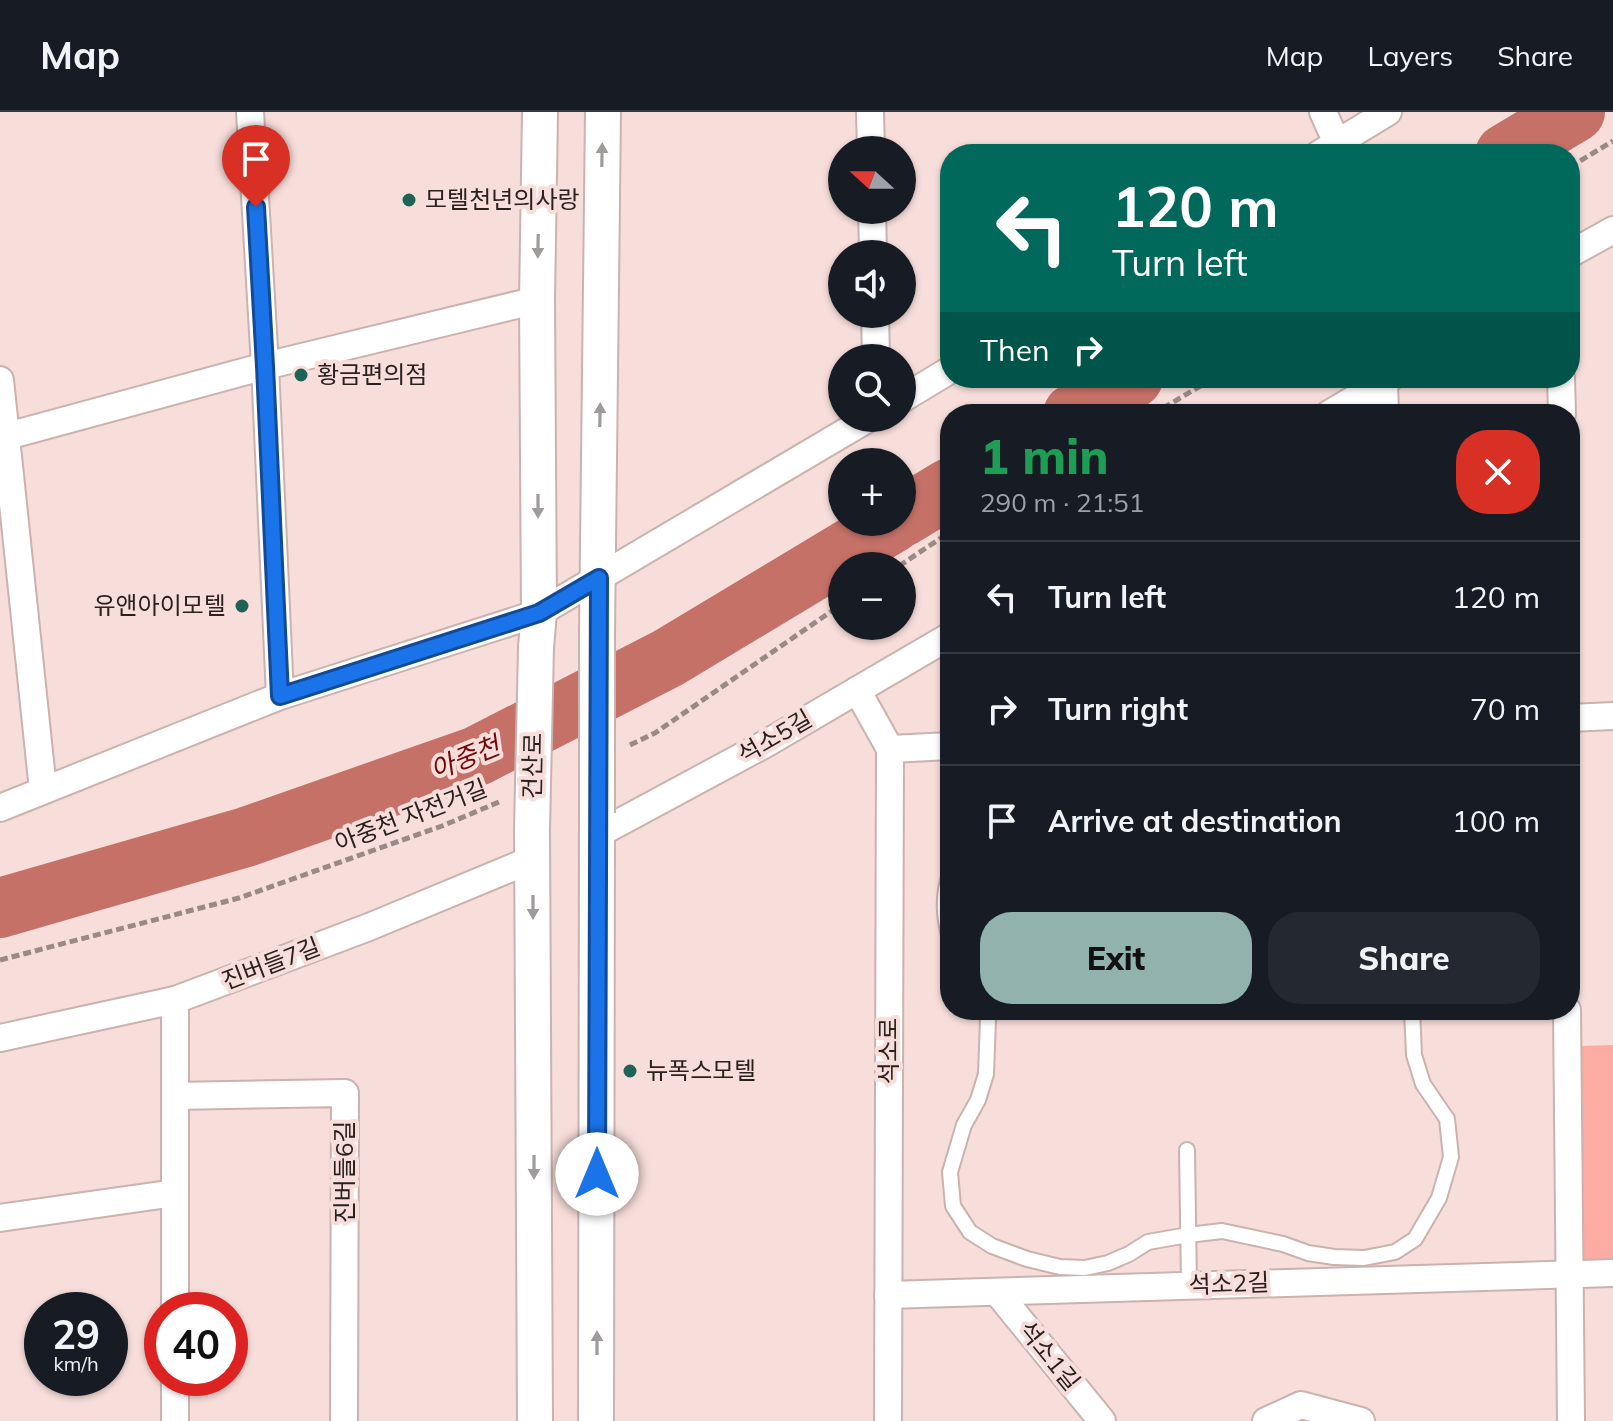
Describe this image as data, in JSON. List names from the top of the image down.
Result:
{
  "streets": {
    "street": [
      "석소5길",
      "건산로",
      "진버들7길",
      "석소로",
      "진버들6길",
      "석소2길",
      "석소1길"
    ],
    "path": ["아중천 자전거길"]
  },
  "crossings": [
    ["석소5길", "석소로"],
    ["건산로", "진버들7길"],
    ["석소로", "석소2길"],
    ["석소2길", "석소1길"]
  ],
  "water": ["아중천"],
  "places": [
    "모텔천년의사랑",
    "황금편의점",
    "유앤아이모텔",
    "뉴폭스모텔"
  ],
  "north": "left",
  "page": {
    "header": "Map",
    "nav": ["Map", "Layers", "Share"],
    "map_buttons": ["+", "−"],
    "turn": ["120 m", "Turn left"],
    "then": "Then",
    "heading": ["1 min", "290 m · 21:51"],
    "list": [
      {
        "name": "Turn left",
        "value": "120 m"
      },
      {
        "name": "Turn right",
        "value": "70 m"
      },
      {
        "name": "Arrive at destination",
        "value": "100 m"
      }
    ],
    "buttons": ["Exit", "Share"],
    "speed": "29 km/h",
    "limit": "40"
  }
}
